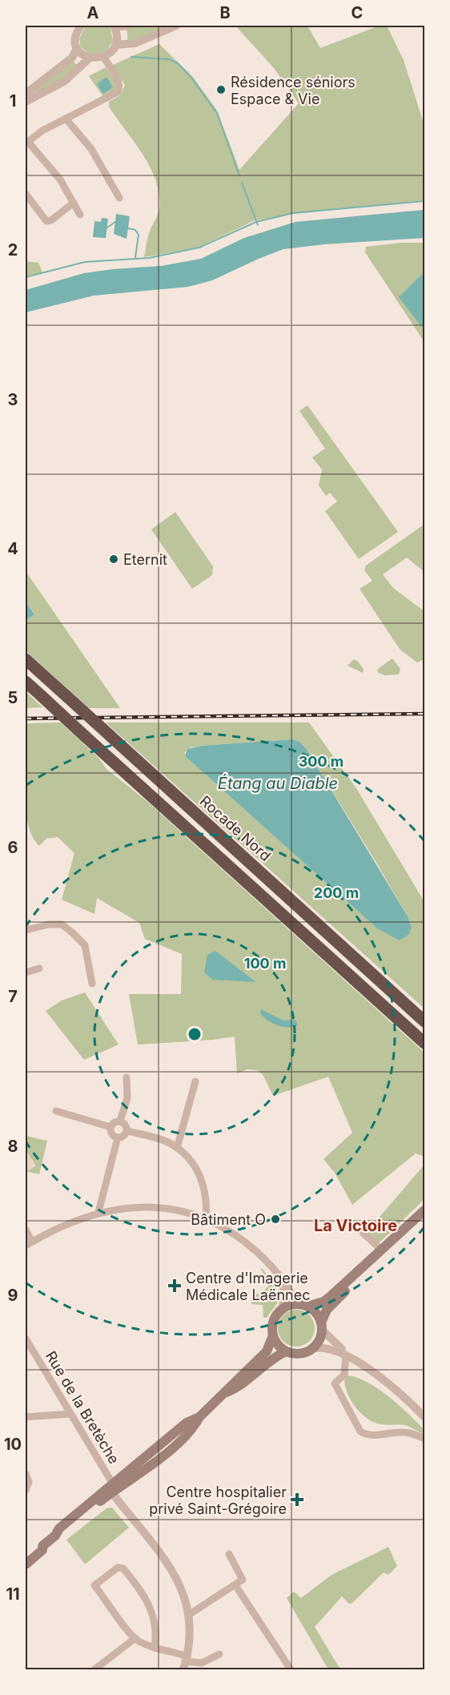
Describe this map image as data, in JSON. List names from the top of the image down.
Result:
{
  "streets": {
    "highway": ["Rocade Nord"],
    "street": ["Rue de la Bretèche"]
  },
  "districts": ["La Victoire"],
  "water": ["Étang au Diable"],
  "places": {
    "other": ["Résidence séniors Espace & Vie", "Eternit", "Bâtiment O"],
    "health": ["Centre d'Imagerie Médicale Laënnec", "Centre hospitalier privé Saint-Grégoire"]
  },
  "grid": {
    "columns": ["A", "B", "C"],
    "rows": [
      "1",
      "2",
      "3",
      "4",
      "5",
      "6",
      "7",
      "8",
      "9",
      "10",
      "11"
    ]
  },
  "rings": ["300 m", "200 m", "100 m"]
}
